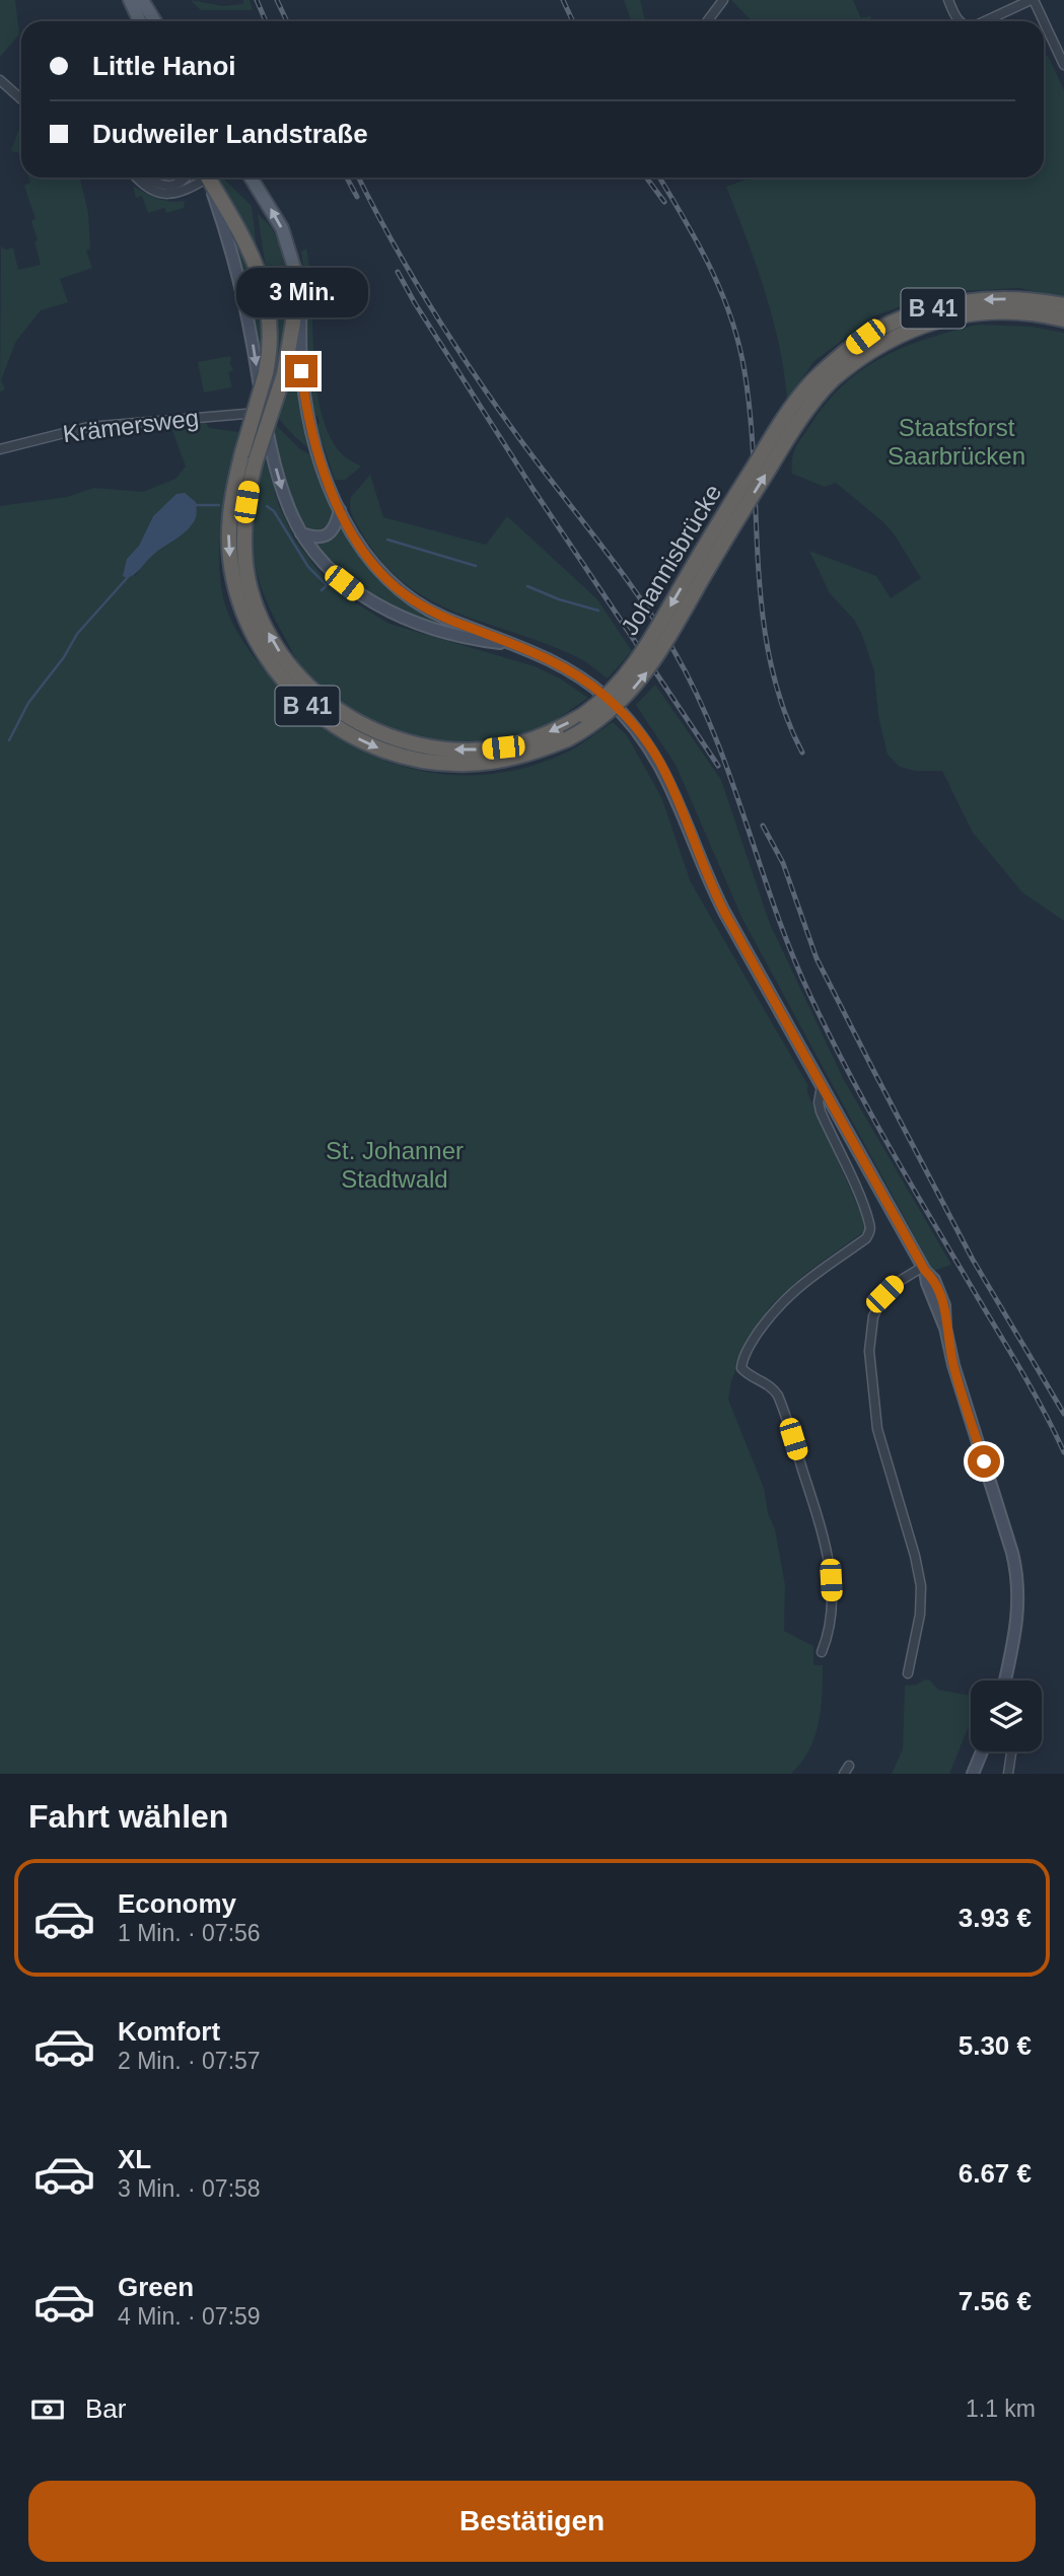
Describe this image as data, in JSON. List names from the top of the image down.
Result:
{
  "streets": {
    "highway": ["B 41", "Johannisbrücke"],
    "street": ["Krämersweg"]
  },
  "crossings": [
    ["B 41", "Johannisbrücke"]
  ],
  "parks": ["Staatsforst Saarbrücken", "St. Johanner Stadtwald"],
  "page": {
    "banner": ["Little Hanoi", "Dudweiler Landstraße"],
    "bubble": "3 Min.",
    "heading": "Fahrt wählen",
    "list": [
      {
        "name": "Economy",
        "note": "1 Min. · 07:56",
        "value": "3.93 €"
      },
      {
        "name": "Komfort",
        "note": "2 Min. · 07:57",
        "value": "5.30 €"
      },
      {
        "name": "XL",
        "note": "3 Min. · 07:58",
        "value": "6.67 €"
      },
      {
        "name": "Green",
        "note": "4 Min. · 07:59",
        "value": "7.56 €"
      }
    ],
    "pay": ["Bar", "1.1 km"],
    "buttons": "Bestätigen"
  }
}
